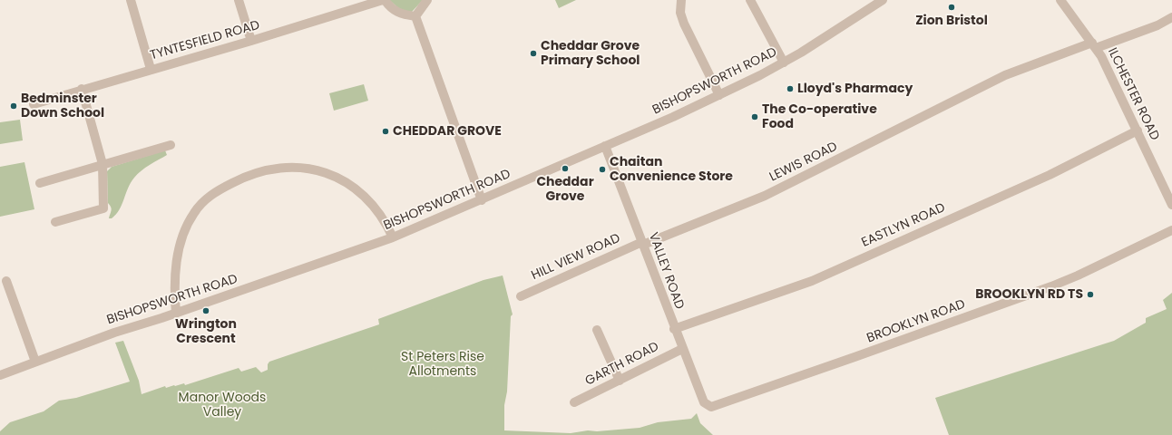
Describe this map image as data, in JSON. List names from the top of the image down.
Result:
{
  "streets": {
    "street": [
      "TYNTESFIELD ROAD",
      "BISHOPSWORTH ROAD",
      "ILCHESTER ROAD",
      "LEWIS ROAD",
      "EASTLYN ROAD",
      "HILL VIEW ROAD",
      "VALLEY ROAD",
      "BROOKLYN ROAD",
      "GARTH ROAD"
    ]
  },
  "crossings": [
    ["BISHOPSWORTH ROAD", "VALLEY ROAD"],
    ["ILCHESTER ROAD", "LEWIS ROAD"],
    ["ILCHESTER ROAD", "EASTLYN ROAD"],
    ["LEWIS ROAD", "HILL VIEW ROAD"],
    ["LEWIS ROAD", "VALLEY ROAD"],
    ["EASTLYN ROAD", "VALLEY ROAD"],
    ["HILL VIEW ROAD", "VALLEY ROAD"],
    ["VALLEY ROAD", "BROOKLYN ROAD"],
    ["VALLEY ROAD", "GARTH ROAD"]
  ],
  "parks": ["St Peters Rise Allotments", "Manor Woods Valley"],
  "places": [
    "Zion Bristol",
    "Cheddar Grove Primary School",
    "Lloyd's Pharmacy",
    "Bedminster Down School",
    "The Co-operative Food",
    "CHEDDAR GROVE",
    "Cheddar Grove",
    "Chaitan Convenience Store",
    "BROOKLYN RD TS",
    "Wrington Crescent"
  ]
}
